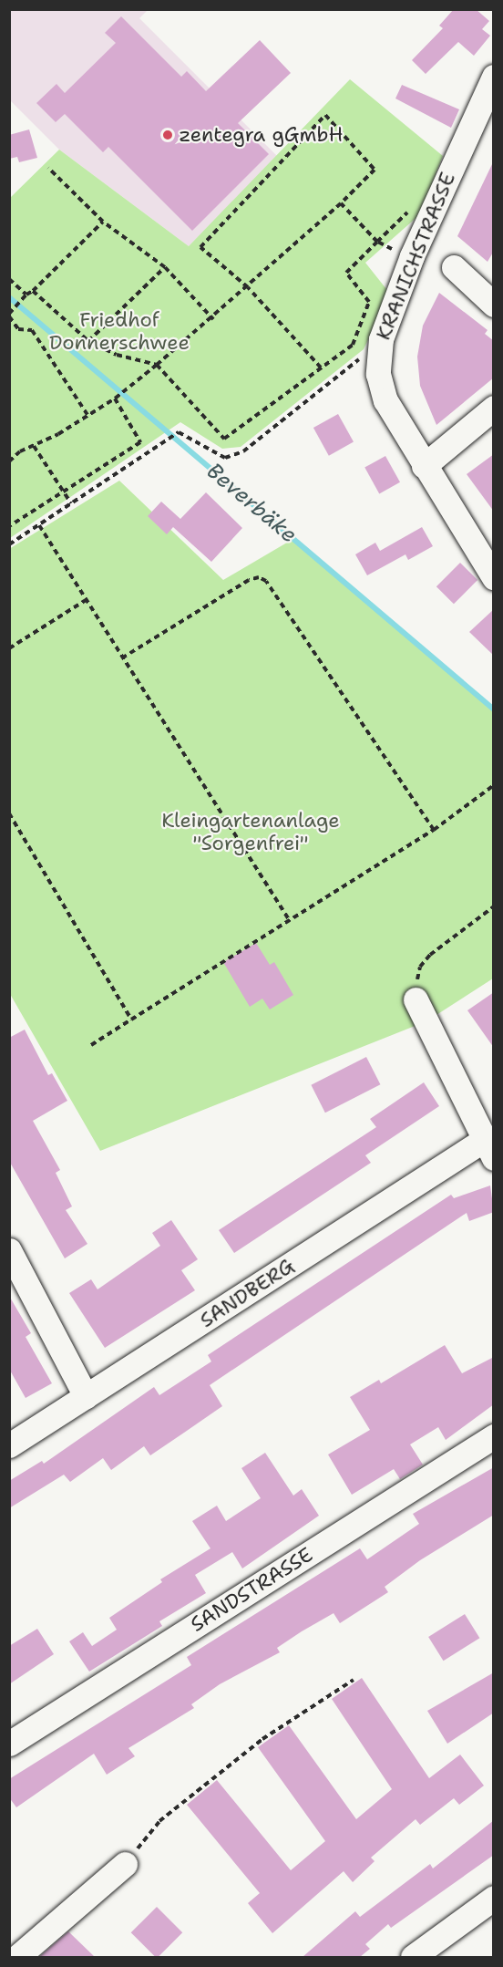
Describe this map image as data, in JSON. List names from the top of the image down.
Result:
{
  "streets": {
    "street": ["KRANICHSTRASSE", "SANDBERG", "SANDSTRASSE"]
  },
  "water": ["Beverbäke"],
  "parks": ["Friedhof Donnerschwee", "Kleingartenanlage \"Sorgenfrei\""],
  "places": ["zentegra gGmbH"]
}
